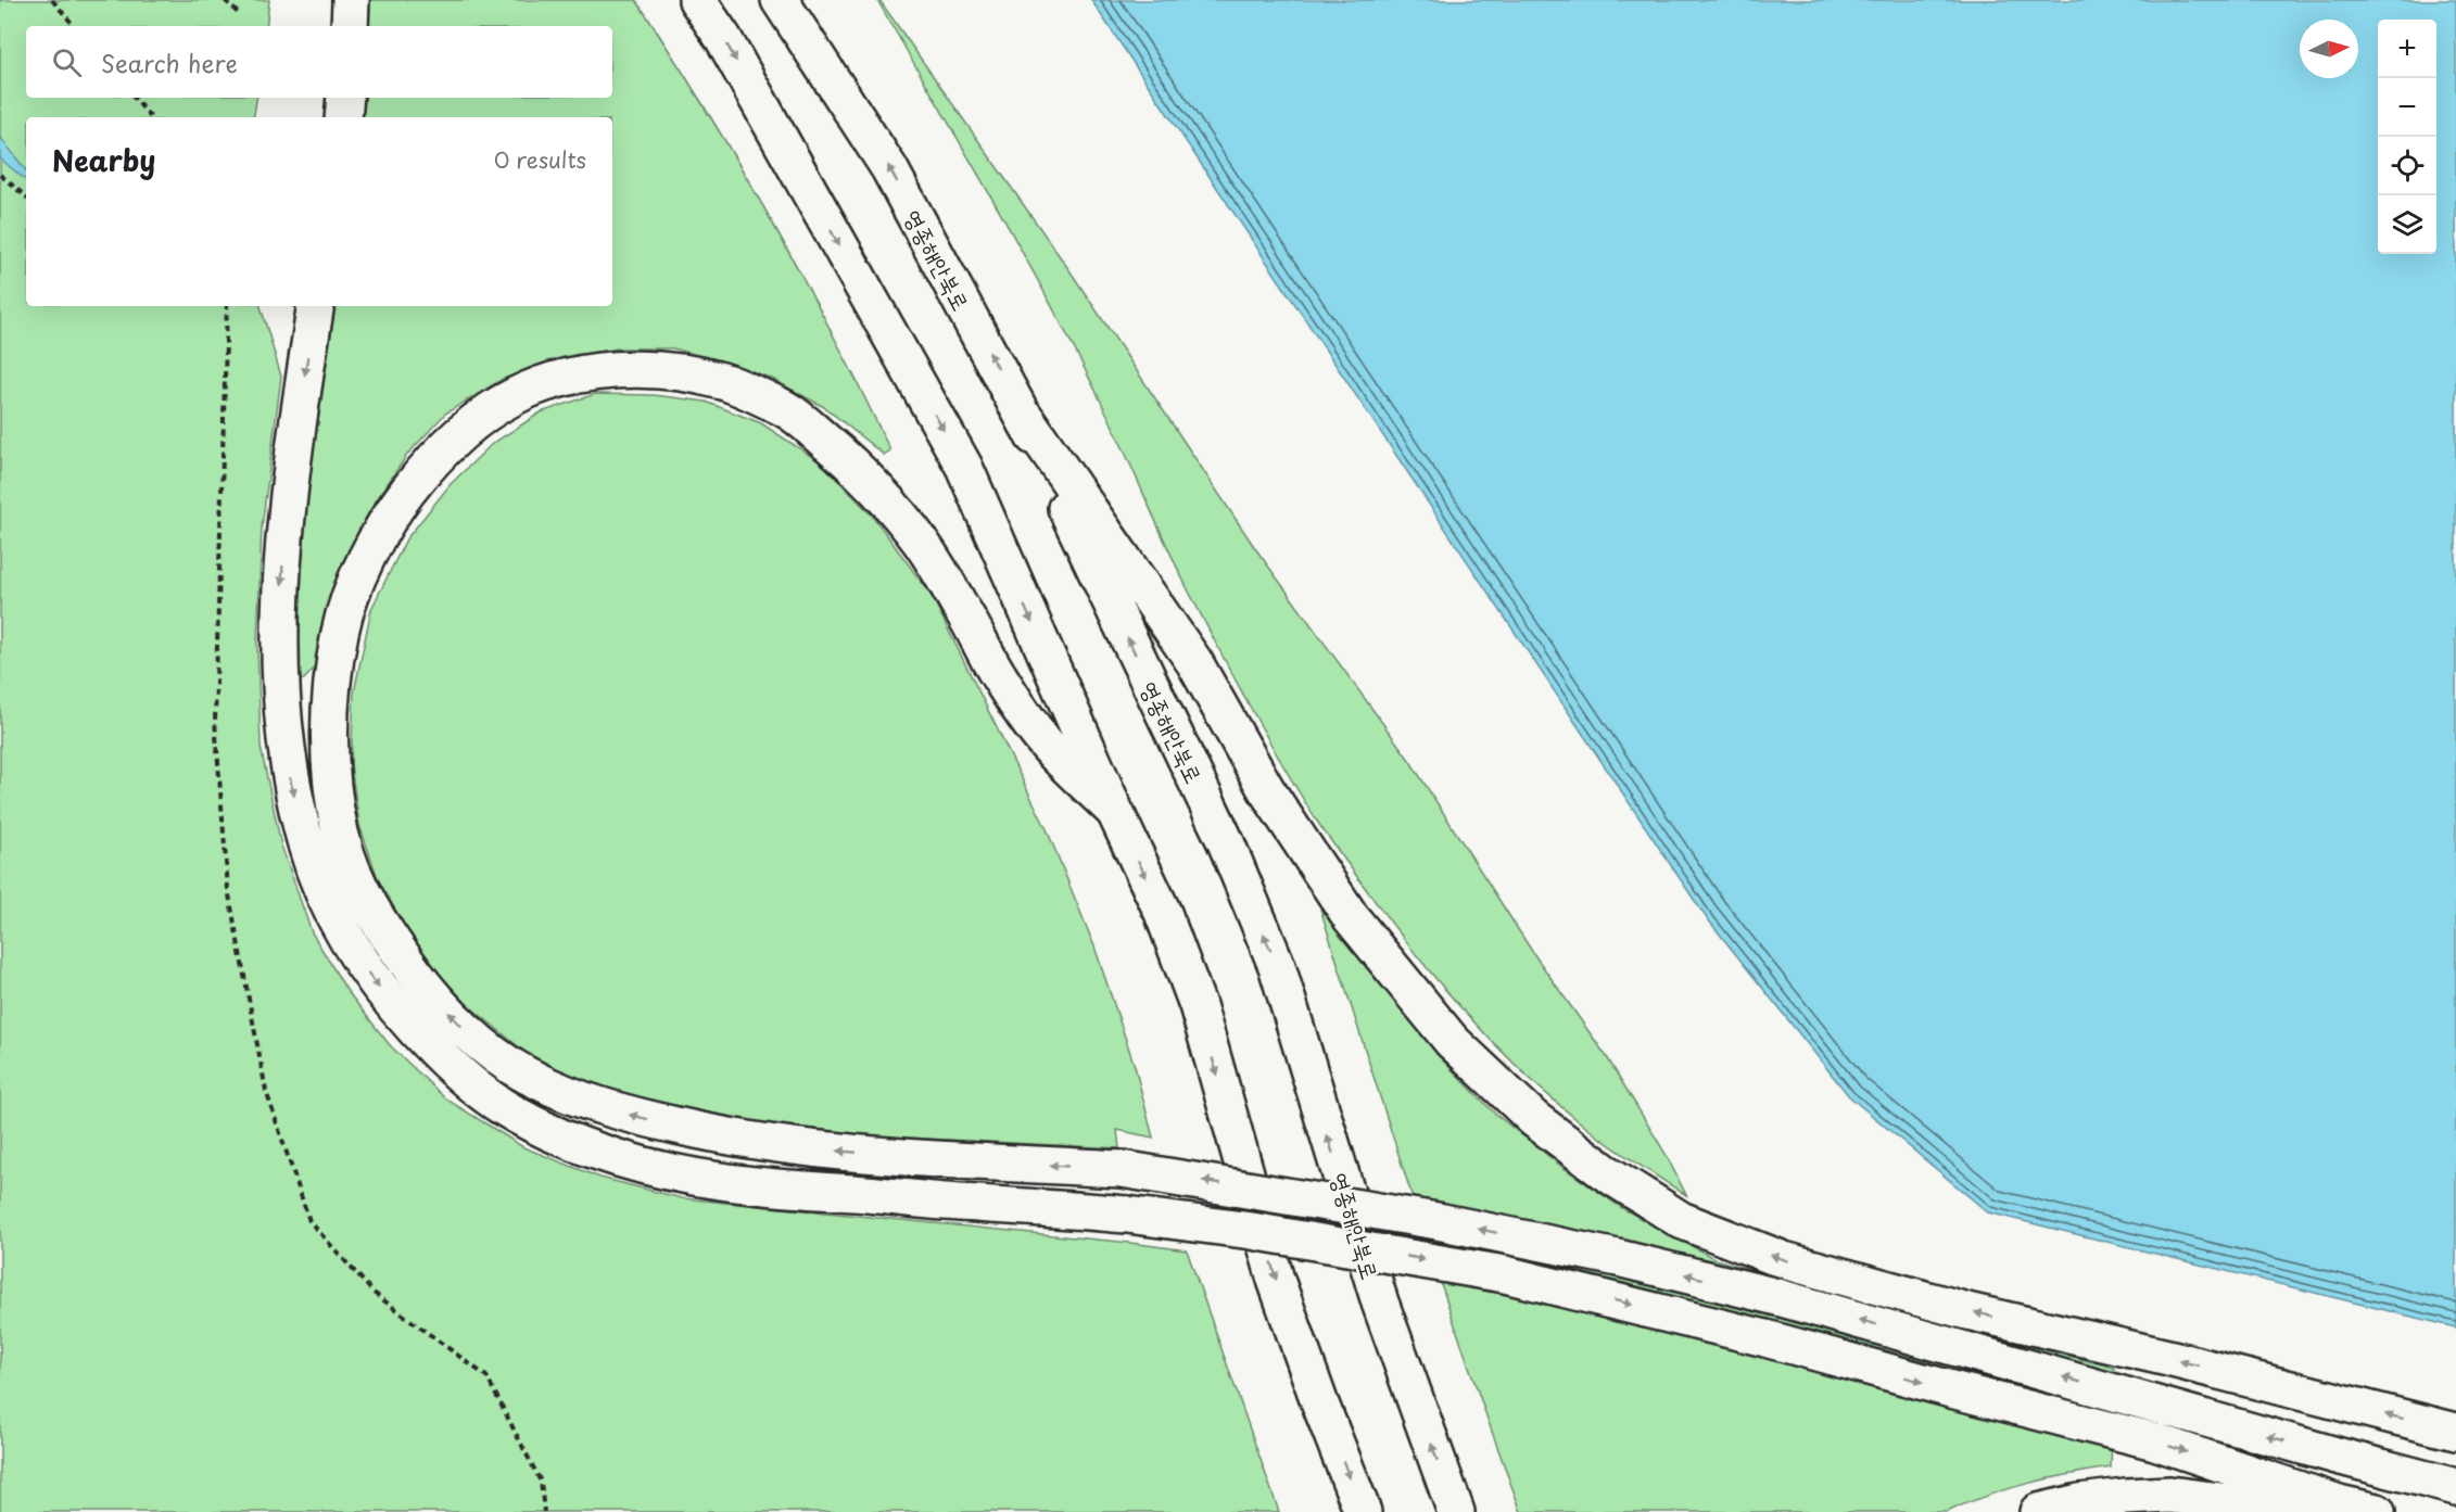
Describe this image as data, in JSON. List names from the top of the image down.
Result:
{
  "streets": {
    "highway": ["영종해안북로"]
  },
  "north": "right",
  "page": {
    "map_buttons": ["+", "−"],
    "search": "Search here",
    "heading": ["Nearby", "0 results"]
  }
}
